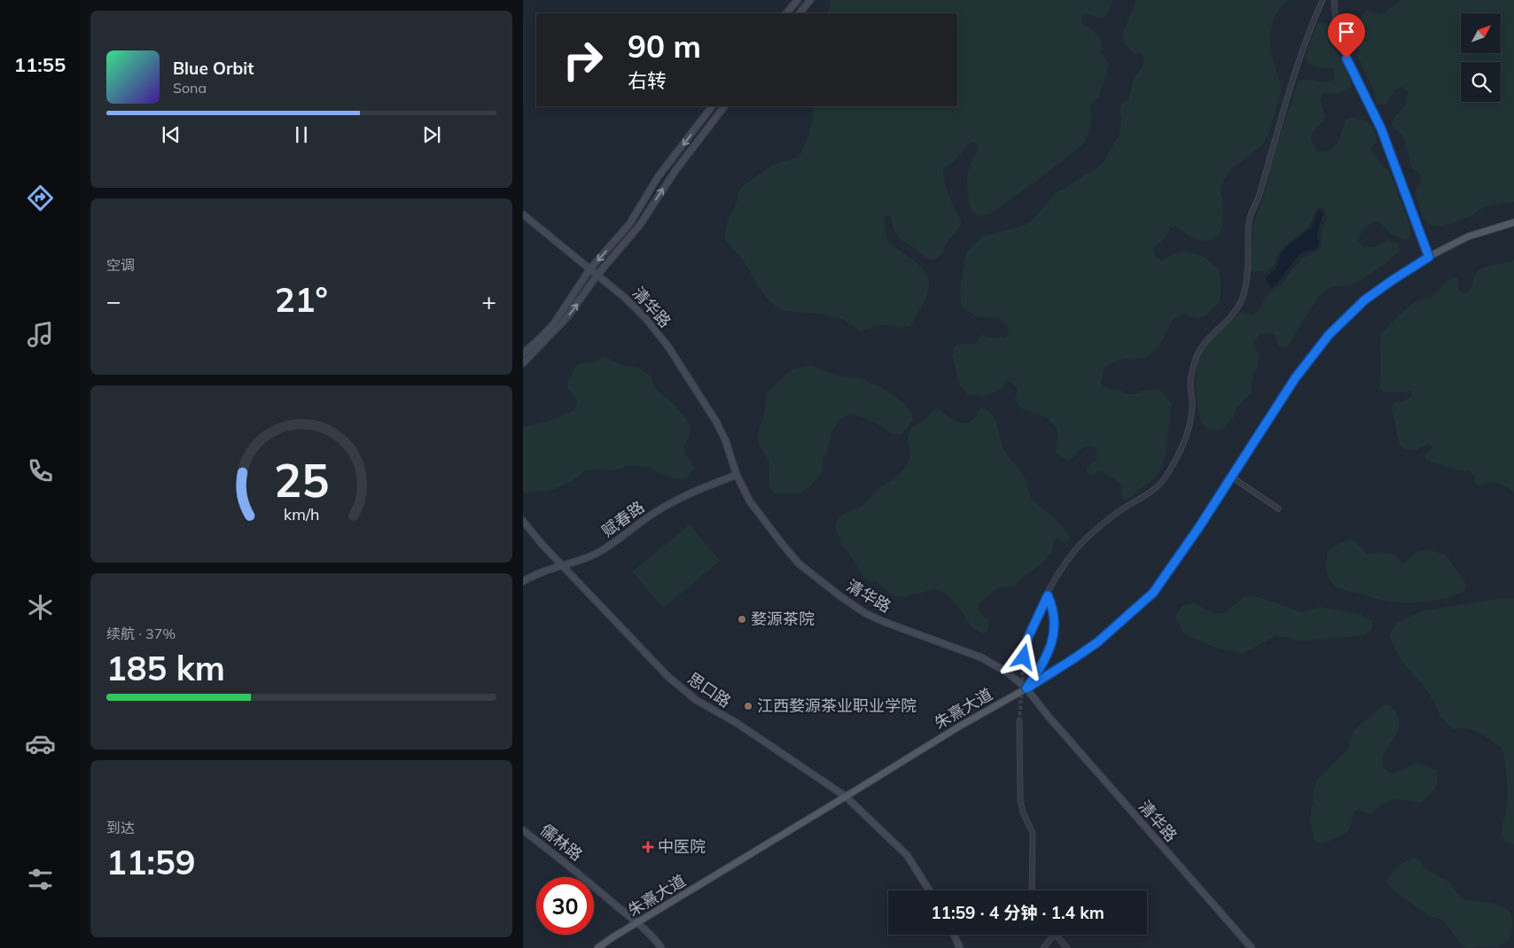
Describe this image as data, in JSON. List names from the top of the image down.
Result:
{
  "streets": {
    "main road": [
      "清华路",
      "赋春路",
      "思口路",
      "朱熹大道",
      "儒林路"
    ]
  },
  "crossings": [
    ["清华路", "赋春路"],
    ["清华路", "朱熹大道"],
    ["赋春路", "思口路"],
    ["思口路", "朱熹大道"],
    ["朱熹大道", "儒林路"]
  ],
  "places": {
    "other": ["婺源茶院", "江西婺源茶业职业学院"],
    "health": ["中医院"]
  },
  "north": "top right",
  "page": {
    "tabs": "11:55",
    "turn": ["90 m", "右转"],
    "song": ["Blue Orbit", "Sona"],
    "tile": [
      "空调",
      ["续航 · 37%", "185 km"],
      ["到达", "11:59"]
    ],
    "heat": ["−", "21°", "+"],
    "limit": "30",
    "trip": "11:59 · 4 分钟 · 1.4 km",
    "gauge": ["25", "km/h"]
  }
}
